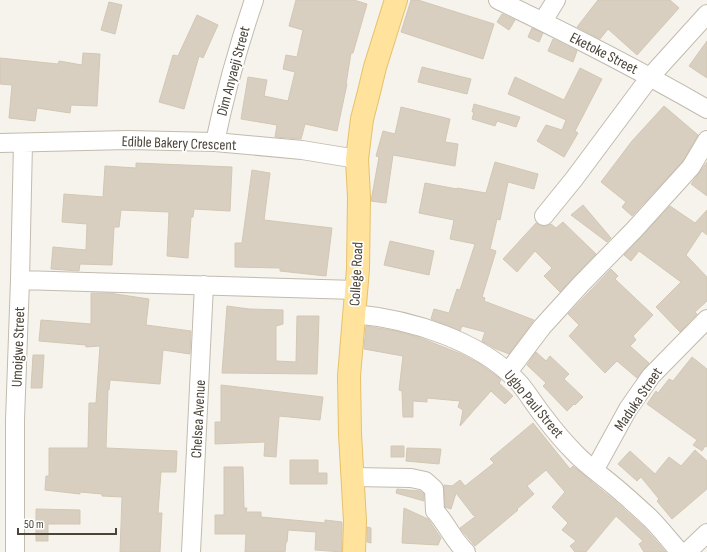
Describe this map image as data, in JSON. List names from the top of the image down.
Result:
{
  "streets": {
    "main road": ["College Road"],
    "street": [
      "Eketoke Street",
      "Dim Anyaeji Street",
      "Edible Bakery Crescent",
      "Umoigwe Street",
      "Maduka Street",
      "Ugbo Paul Street",
      "Chelsea Avenue"
    ]
  },
  "crossings": [
    ["Dim Anyaeji Street", "Edible Bakery Crescent"],
    ["Edible Bakery Crescent", "College Road"],
    ["Edible Bakery Crescent", "Umoigwe Street"],
    ["College Road", "Ugbo Paul Street"],
    ["Maduka Street", "Ugbo Paul Street"]
  ],
  "scale_bar": "50 m"
}
